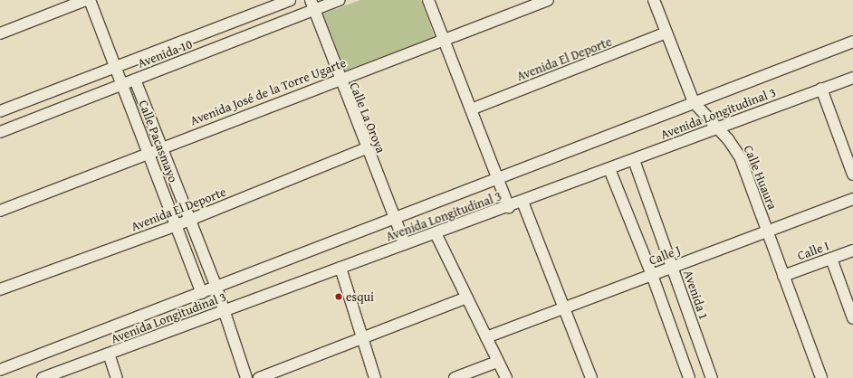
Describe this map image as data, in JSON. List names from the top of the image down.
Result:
{
  "streets": {
    "street": [
      "Avenida 10",
      "Avenida El Deporte",
      "Avenida José de la Torre Ugarte",
      "Avenida Longitudinal 3",
      "Calle La Oroya",
      "Calle Pacasmayo",
      "Calle Huaura",
      "Calle I",
      "Calle J",
      "Avenida 1"
    ]
  },
  "crossings": [
    ["Avenida 10", "Calle La Oroya"],
    ["Avenida 10", "Calle Pacasmayo"],
    ["Avenida El Deporte", "Calle La Oroya"],
    ["Avenida El Deporte", "Calle Pacasmayo"],
    ["Avenida El Deporte", "Calle Huaura"],
    ["Avenida José de la Torre Ugarte", "Calle La Oroya"],
    ["Avenida José de la Torre Ugarte", "Calle Pacasmayo"],
    ["Avenida Longitudinal 3", "Calle La Oroya"],
    ["Avenida Longitudinal 3", "Calle Huaura"],
    ["Avenida Longitudinal 3", "Avenida 1"],
    ["Calle Huaura", "Calle I"],
    ["Calle Huaura", "Calle J"],
    ["Calle J", "Avenida 1"]
  ],
  "places": ["esqui"]
}
